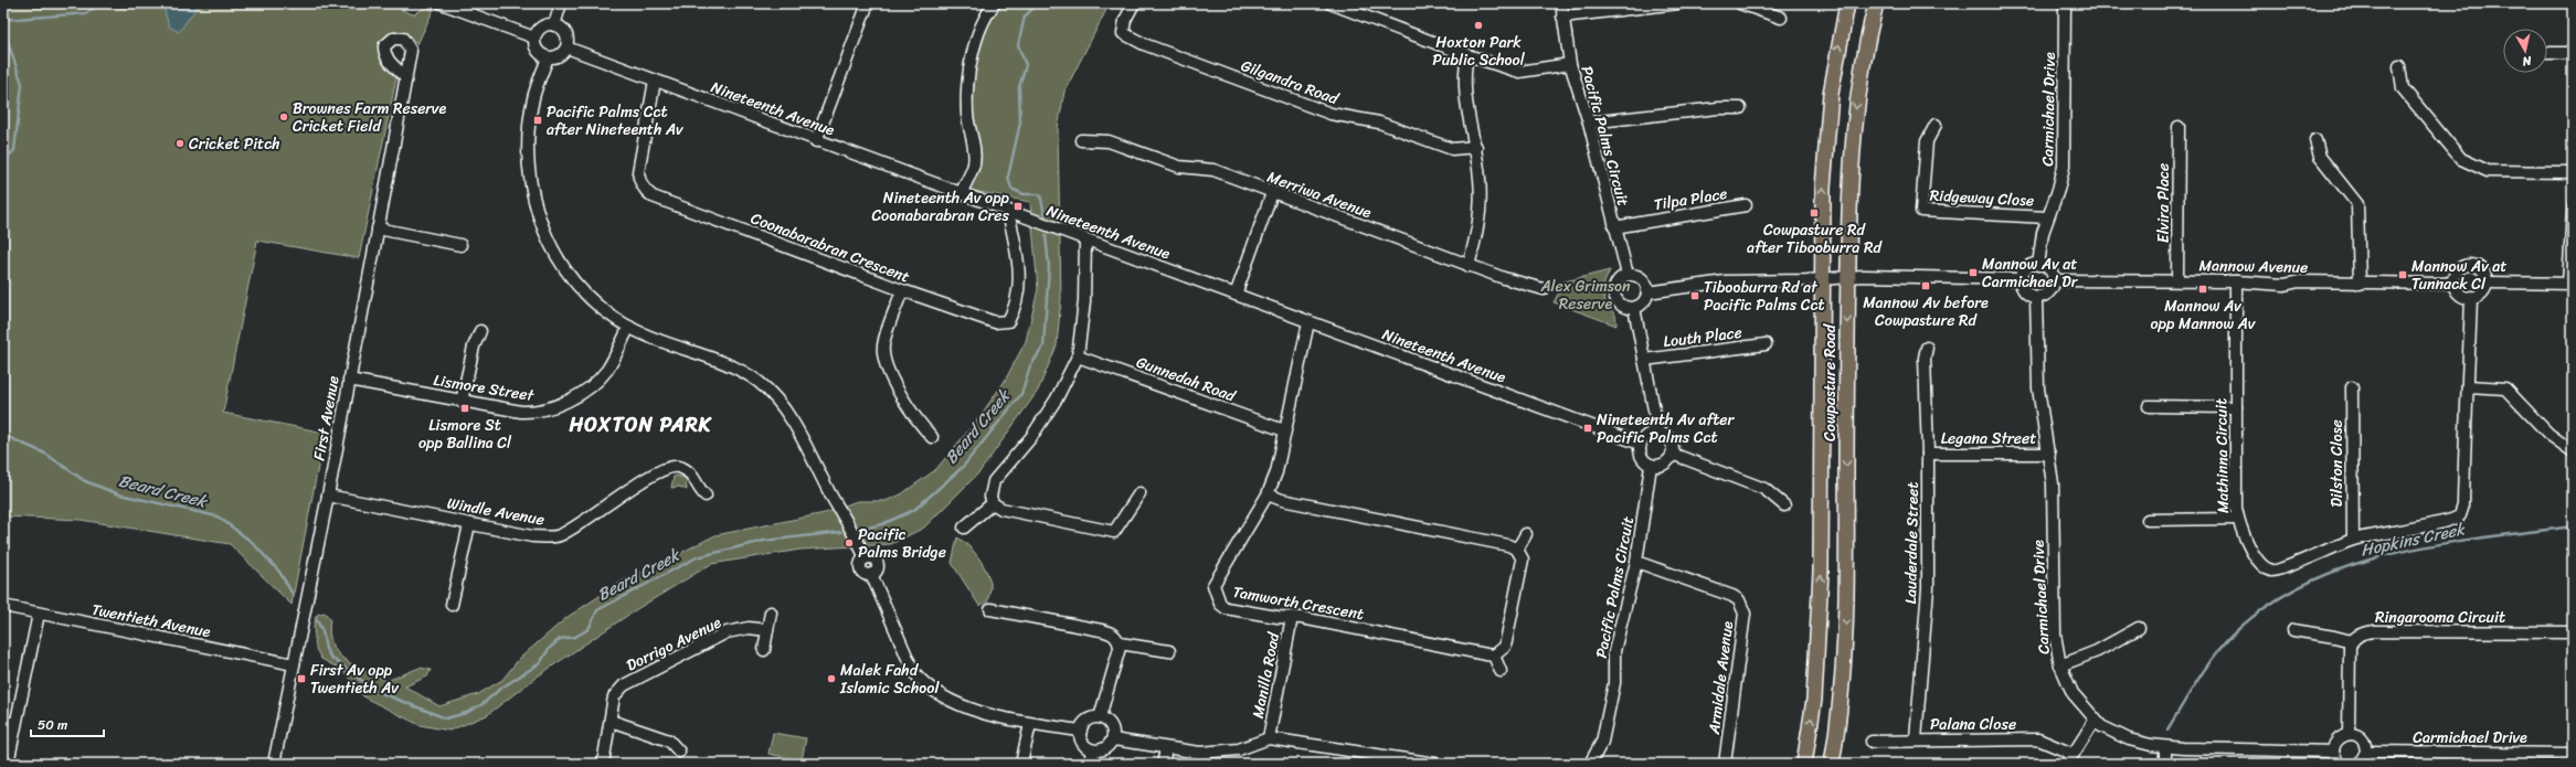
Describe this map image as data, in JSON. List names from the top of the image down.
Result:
{
  "streets": {
    "main road": ["Cowpasture Road"],
    "street": [
      "Gilgandra Road",
      "Nineteenth Avenue",
      "Carmichael Drive",
      "Pacific Palms Circuit",
      "Merriwa Avenue",
      "Ridgeway Close",
      "Tilpa Place",
      "Elvira Place",
      "Coonabarabran Crescent",
      "Mannow Avenue",
      "Louth Place",
      "Gunnedah Road",
      "Lismore Street",
      "First Avenue",
      "Legana Street",
      "Mathinna Circuit",
      "Dilston Close",
      "Windle Avenue",
      "Lauderdale Street",
      "Tamworth Crescent",
      "Ringarooma Circuit",
      "Twentieth Avenue",
      "Dorrigo Avenue",
      "Manilla Road",
      "Armidale Avenue",
      "Palana Close"
    ]
  },
  "crossings": [
    ["Nineteenth Avenue", "Pacific Palms Circuit"],
    ["Nineteenth Avenue", "Coonabarabran Crescent"],
    ["Nineteenth Avenue", "Tamworth Crescent"],
    ["Carmichael Drive", "Ridgeway Close"],
    ["Carmichael Drive", "Mannow Avenue"],
    ["Carmichael Drive", "Legana Street"],
    ["Pacific Palms Circuit", "Tilpa Place"],
    ["Pacific Palms Circuit", "Armidale Avenue"],
    ["Elvira Place", "Mannow Avenue"],
    ["Mannow Avenue", "Mathinna Circuit"],
    ["Gunnedah Road", "Tamworth Crescent"],
    ["Lismore Street", "First Avenue"],
    ["First Avenue", "Windle Avenue"],
    ["First Avenue", "Twentieth Avenue"],
    ["Legana Street", "Lauderdale Street"],
    ["Mathinna Circuit", "Dilston Close"],
    ["Lauderdale Street", "Palana Close"],
    ["Tamworth Crescent", "Manilla Road"]
  ],
  "districts": ["HOXTON PARK"],
  "water": ["Beard Creek", "Hopkins Creek"],
  "parks": ["Alex Grimson Reserve"],
  "places": {
    "other": [
      "Hoxton Park Public School",
      "Brownes Farm Reserve Cricket Field",
      "Cricket Pitch",
      "Pacific Palms Bridge",
      "Malek Fahd Islamic School"
    ],
    "transit": [
      "Pacific Palms Cct after Nineteenth Av",
      "Nineteenth Av opp Coonabarabran Cres",
      "Cowpasture Rd after Tibooburra Rd",
      "Mannow Av at Carmichael Dr",
      "Mannow Av at Tunnack Cl",
      "Mannow Av before Cowpasture Rd",
      "Mannow Av opp Mannow Av",
      "Tibooburra Rd at Pacific Palms Cct",
      "Lismore St opp Ballina Cl",
      "Nineteenth Av after Pacific Palms Cct",
      "First Av opp Twentieth Av"
    ]
  },
  "scale_bar": "50 m",
  "north": "bottom"
}
